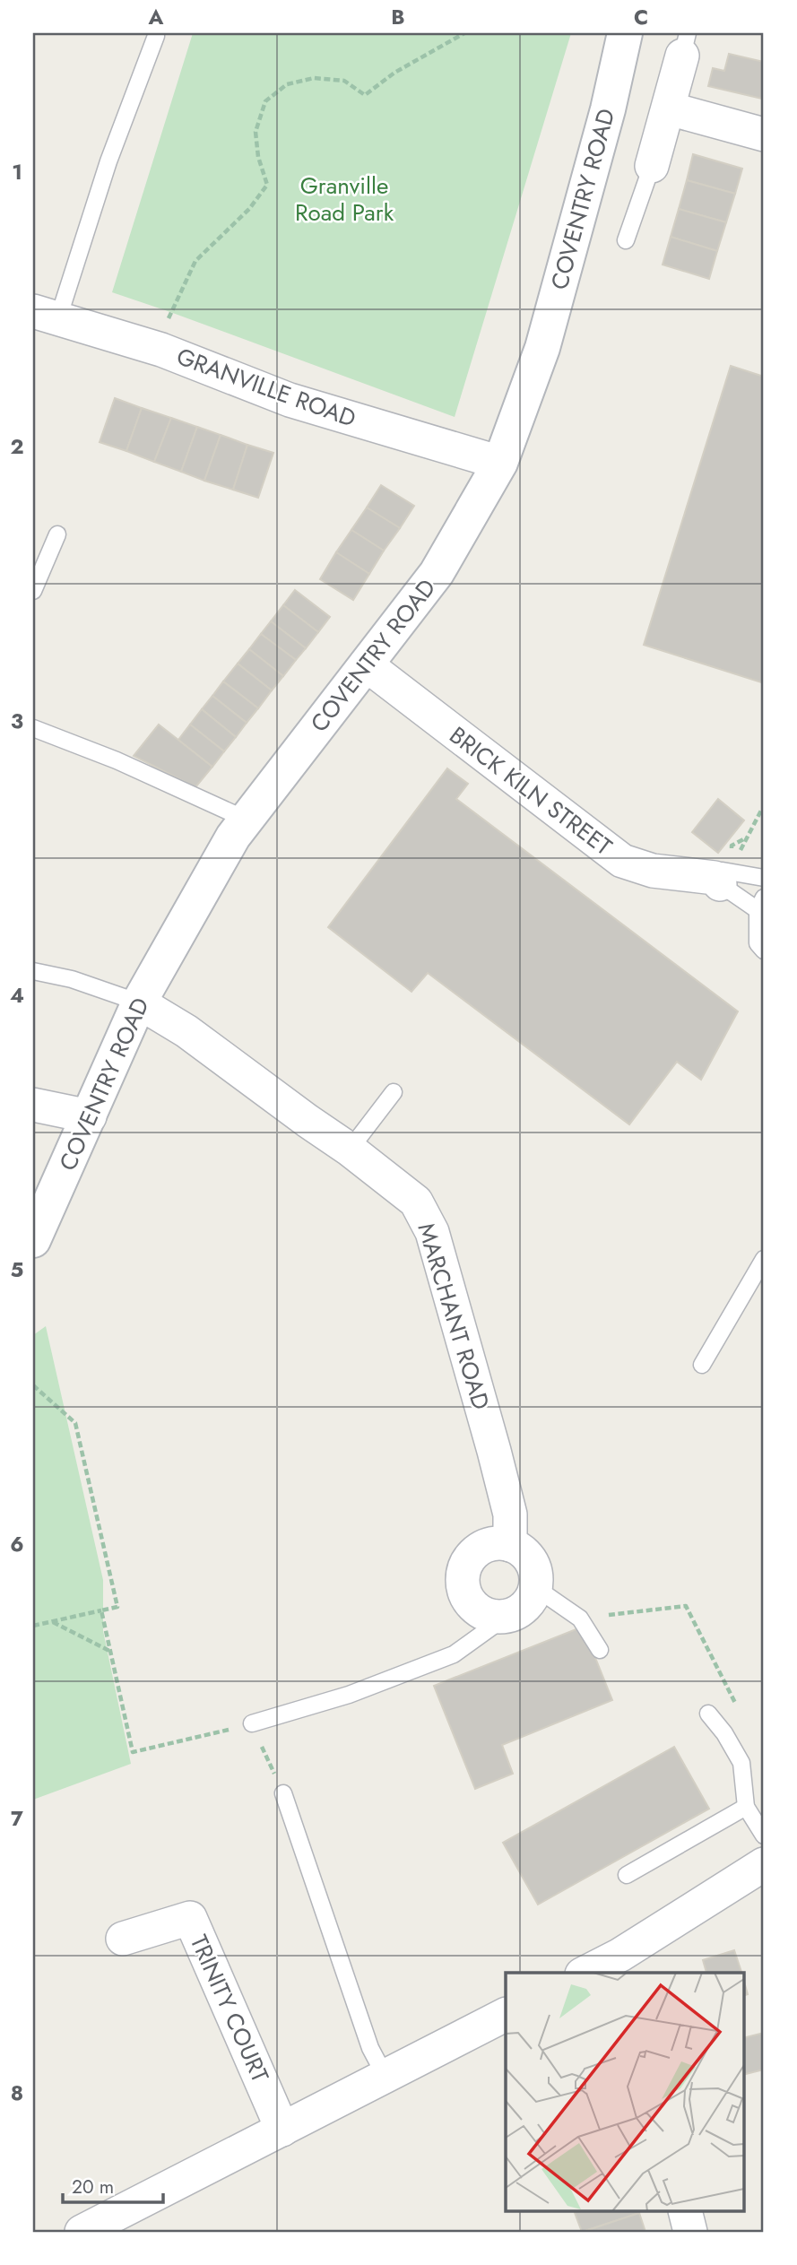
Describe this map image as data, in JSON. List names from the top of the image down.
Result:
{
  "streets": {
    "main road": ["COVENTRY ROAD"],
    "street": [
      "GRANVILLE ROAD",
      "BRICK KILN STREET",
      "MARCHANT ROAD",
      "TRINITY COURT"
    ]
  },
  "crossings": [
    ["COVENTRY ROAD", "GRANVILLE ROAD"],
    ["COVENTRY ROAD", "BRICK KILN STREET"],
    ["COVENTRY ROAD", "MARCHANT ROAD"]
  ],
  "parks": ["Granville Road Park"],
  "scale_bar": "20 m",
  "grid": {
    "columns": ["A", "B", "C"],
    "rows": [
      "1",
      "2",
      "3",
      "4",
      "5",
      "6",
      "7",
      "8"
    ]
  }
}
